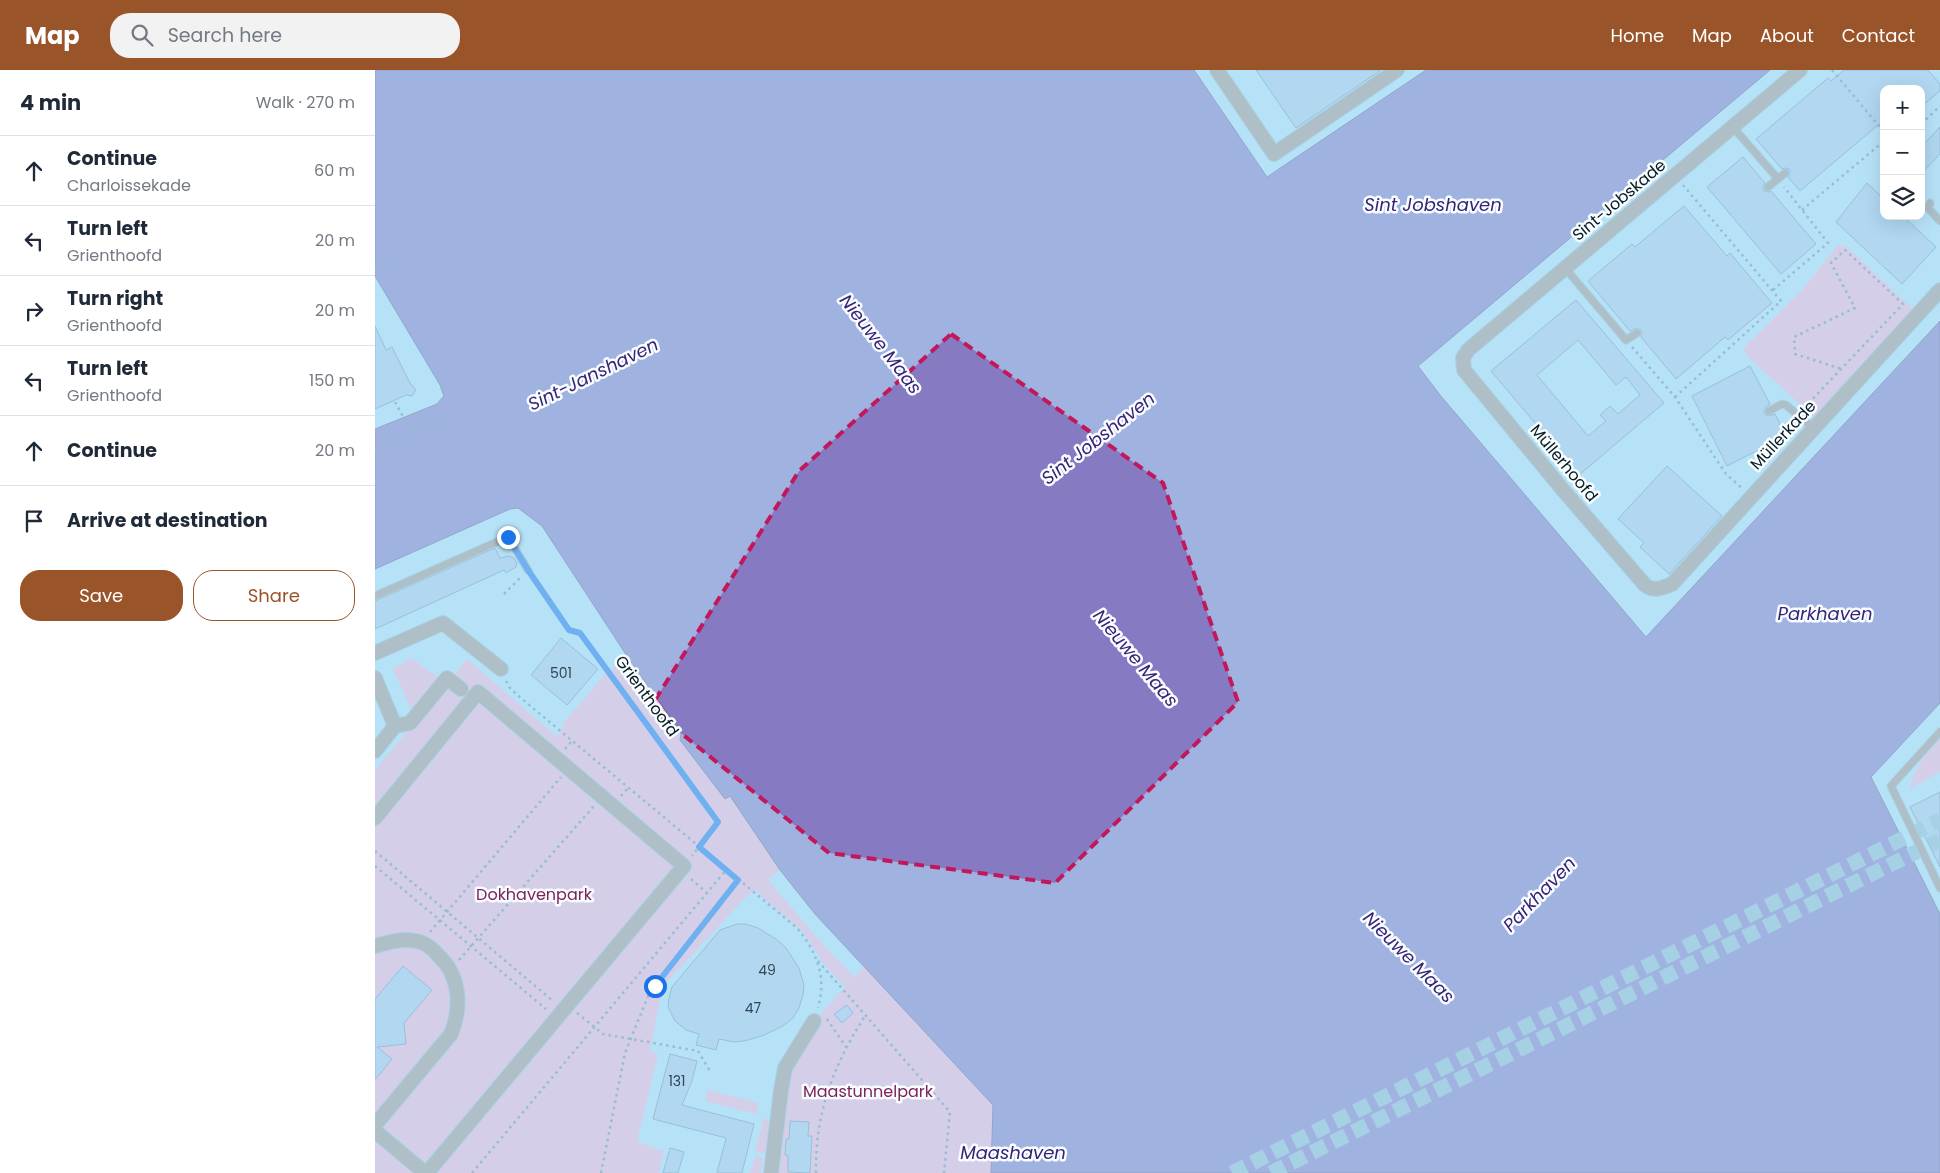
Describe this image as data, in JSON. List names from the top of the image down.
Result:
{
  "streets": {
    "street": ["Sint-Jobskade", "Müllerkade", "Müllerhoofd"],
    "path": ["Grienthoofd"]
  },
  "crossings": [
    ["Sint-Jobskade", "Müllerhoofd"],
    ["Müllerkade", "Müllerhoofd"]
  ],
  "water": [
    "Sint Jobshaven",
    "Nieuwe Maas",
    "Sint-Janshaven",
    "Parkhaven",
    "Maashaven"
  ],
  "parks": ["Dokhavenpark", "Maastunnelpark"],
  "house_numbers": [
    "501",
    "49",
    "47",
    "131"
  ],
  "page": {
    "header": "Map",
    "search": "Search here",
    "nav": [
      "Home",
      "Map",
      "About",
      "Contact"
    ],
    "heading": ["4 min", "Walk · 270 m"],
    "map_buttons": ["+", "−"],
    "list": [
      ["Continue", "Charloissekade", "60 m"],
      ["Turn left", "Grienthoofd", "20 m"],
      ["Turn right", "Grienthoofd", "20 m"],
      ["Turn left", "Grienthoofd", "150 m"],
      ["Continue", "20 m"],
      "Arrive at destination"
    ],
    "buttons": ["Save", "Share"]
  }
}
